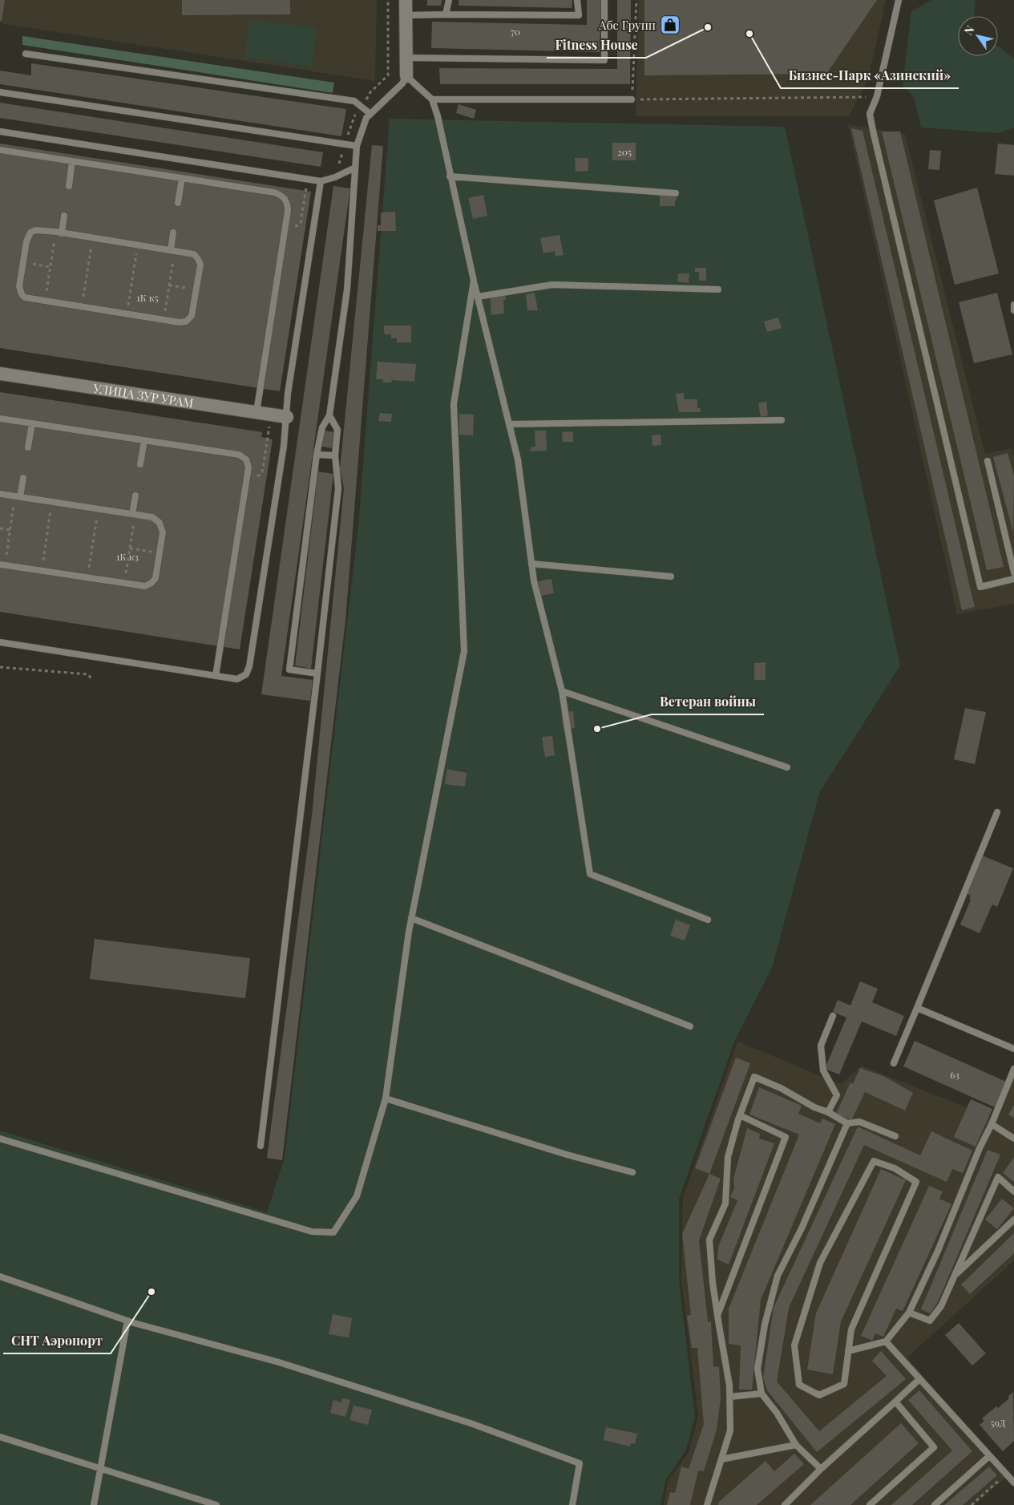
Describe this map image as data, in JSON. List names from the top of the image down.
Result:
{
  "streets": {
    "street": ["УЛИЦА ЗУР УРАМ"]
  },
  "places": {
    "shop": ["Абс Групп"],
    "other": [
      "Fitness House",
      "Бизнес-Парк «Азинский»",
      "Ветеран войны",
      "СНТ Аэропорт"
    ]
  },
  "house_numbers": [
    "70",
    "205",
    "1К к5",
    "1К к3",
    "63",
    "59Д"
  ],
  "north": "top left"
}
